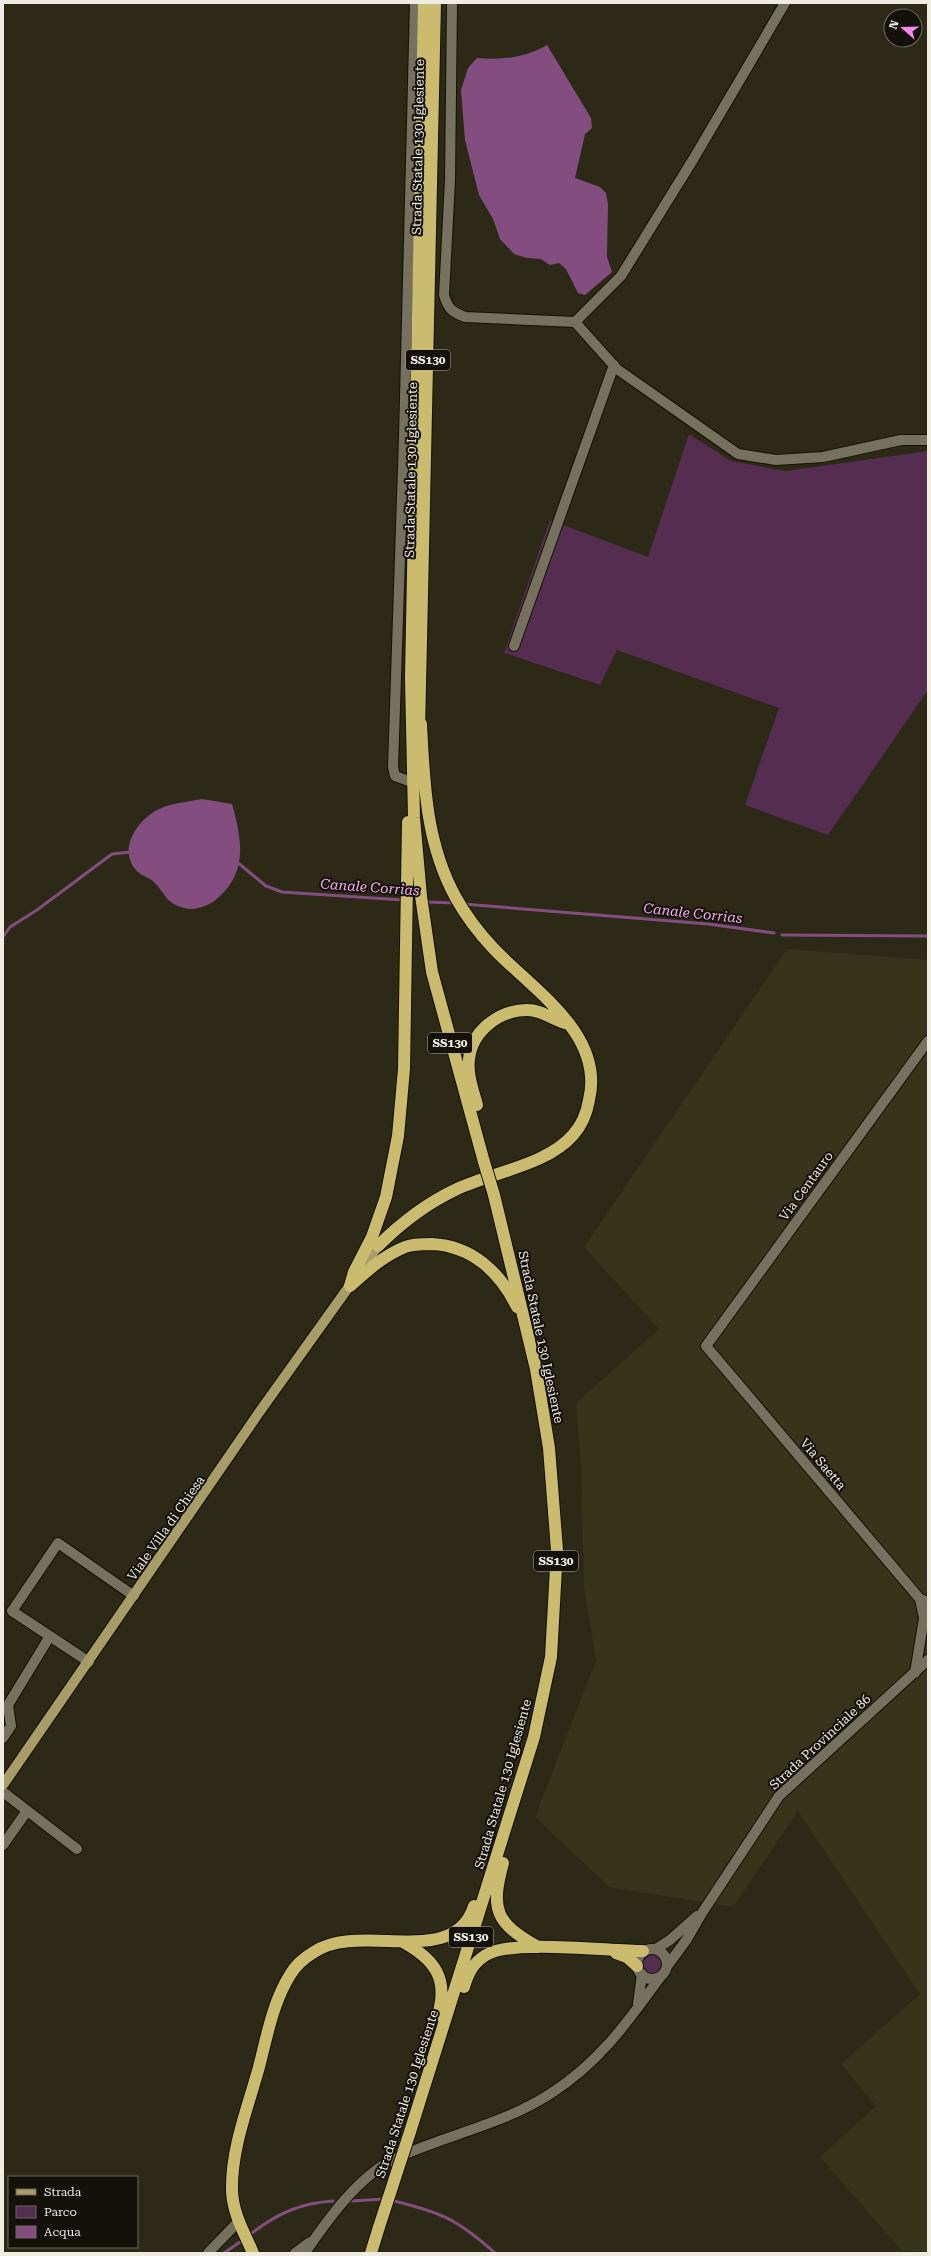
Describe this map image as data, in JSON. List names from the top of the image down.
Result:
{
  "streets": {
    "highway": ["Strada Statale 130 Iglesiente", "SS130"],
    "main road": ["Viale Villa di Chiesa"],
    "street": ["Via Centauro", "Via Saetta", "Strada Provinciale 86"]
  },
  "crossings": [
    ["Via Centauro", "Via Saetta"],
    ["Via Saetta", "Strada Provinciale 86"]
  ],
  "water": ["Canale Corrias"],
  "legend": ["Strada", "Parco", "Acqua"],
  "north": "left"
}
